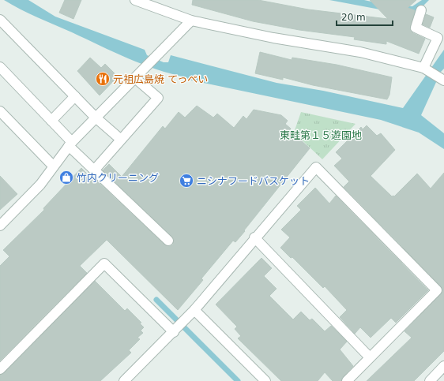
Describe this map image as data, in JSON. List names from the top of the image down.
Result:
{
  "parks": ["東畦第１５遊園地"],
  "places": {
    "restaurant": ["元祖広島焼 てっぺい"],
    "shop": ["竹内クリーニング"],
    "supermarket": ["ニシナフードバスケット"]
  },
  "scale_bar": "20 m"
}
